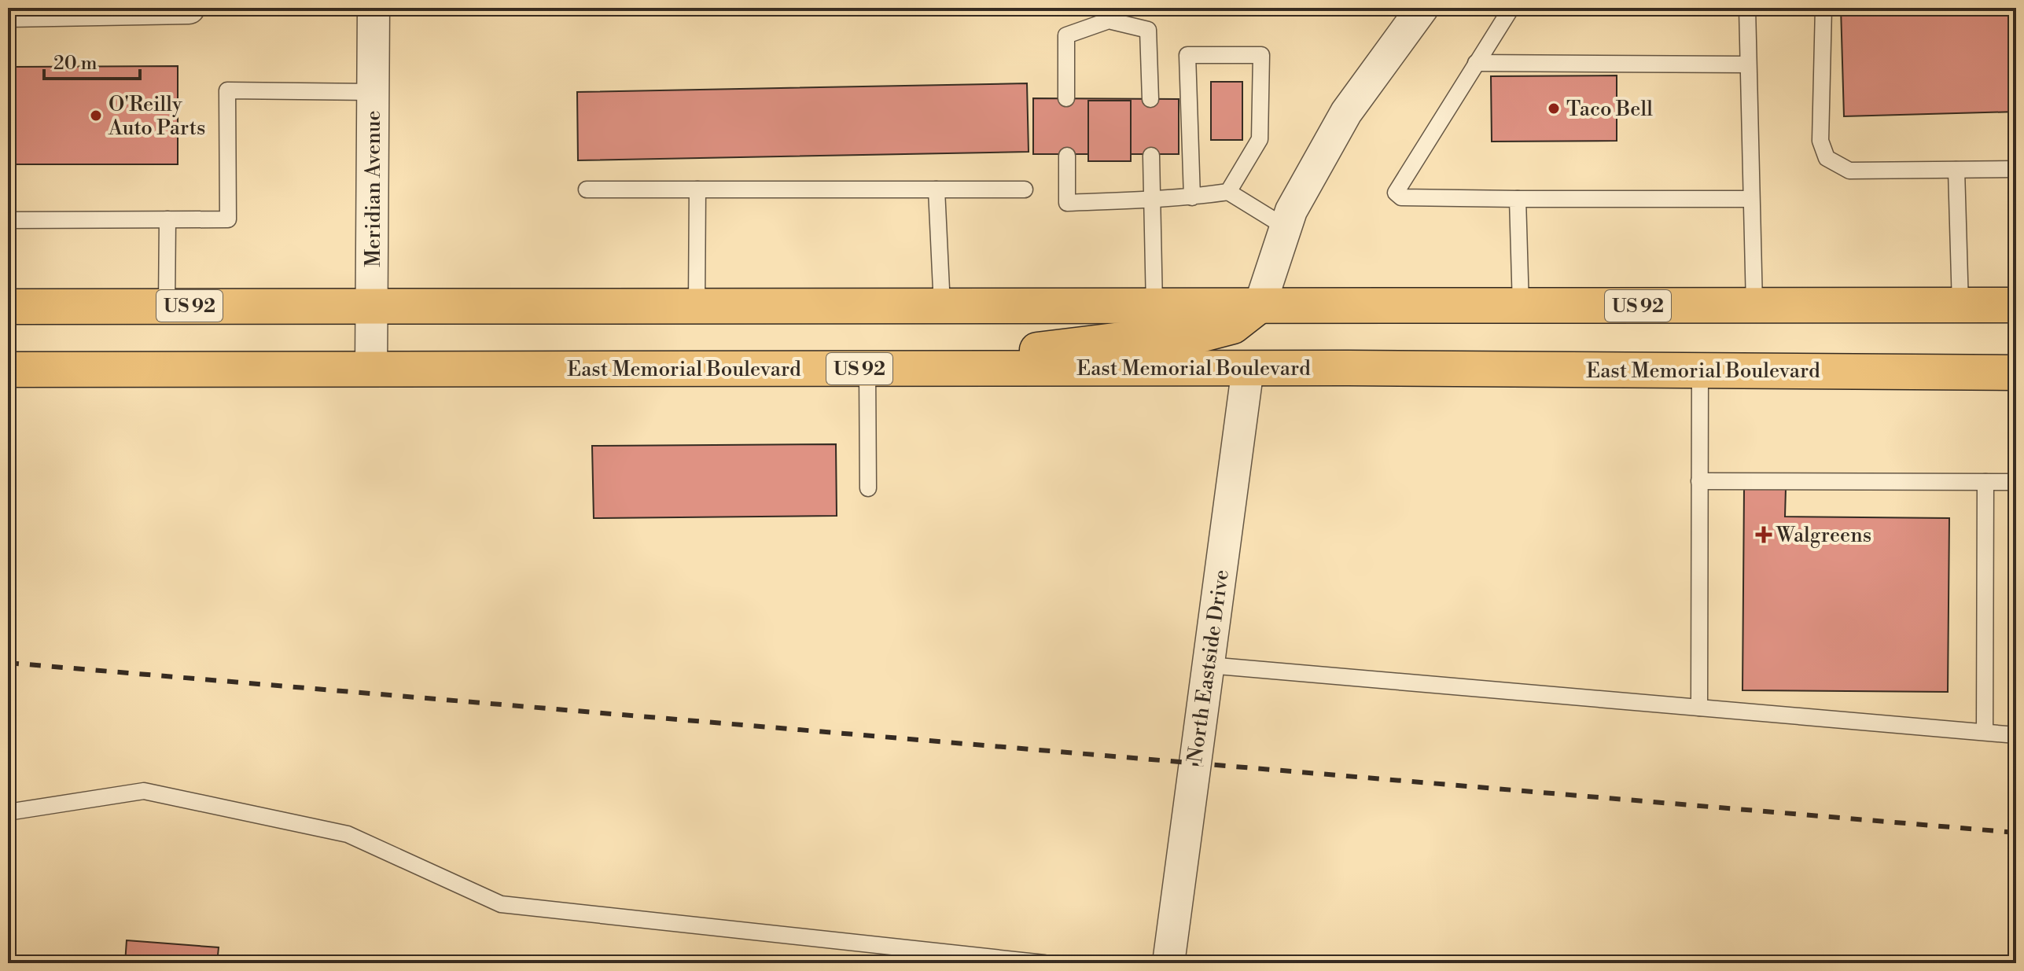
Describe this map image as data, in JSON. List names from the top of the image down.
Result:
{
  "streets": {
    "main road": ["US 92", "East Memorial Boulevard"],
    "street": ["Meridian Avenue", "North Eastside Drive"]
  },
  "crossings": [
    ["Meridian Avenue", "US 92"],
    ["Meridian Avenue", "East Memorial Boulevard"],
    ["US 92", "East Memorial Boulevard"],
    ["East Memorial Boulevard", "North Eastside Drive"]
  ],
  "places": {
    "other": ["Taco Bell", "O'Reilly Auto Parts"],
    "health": ["Walgreens"]
  },
  "scale_bar": "20 m"
}
